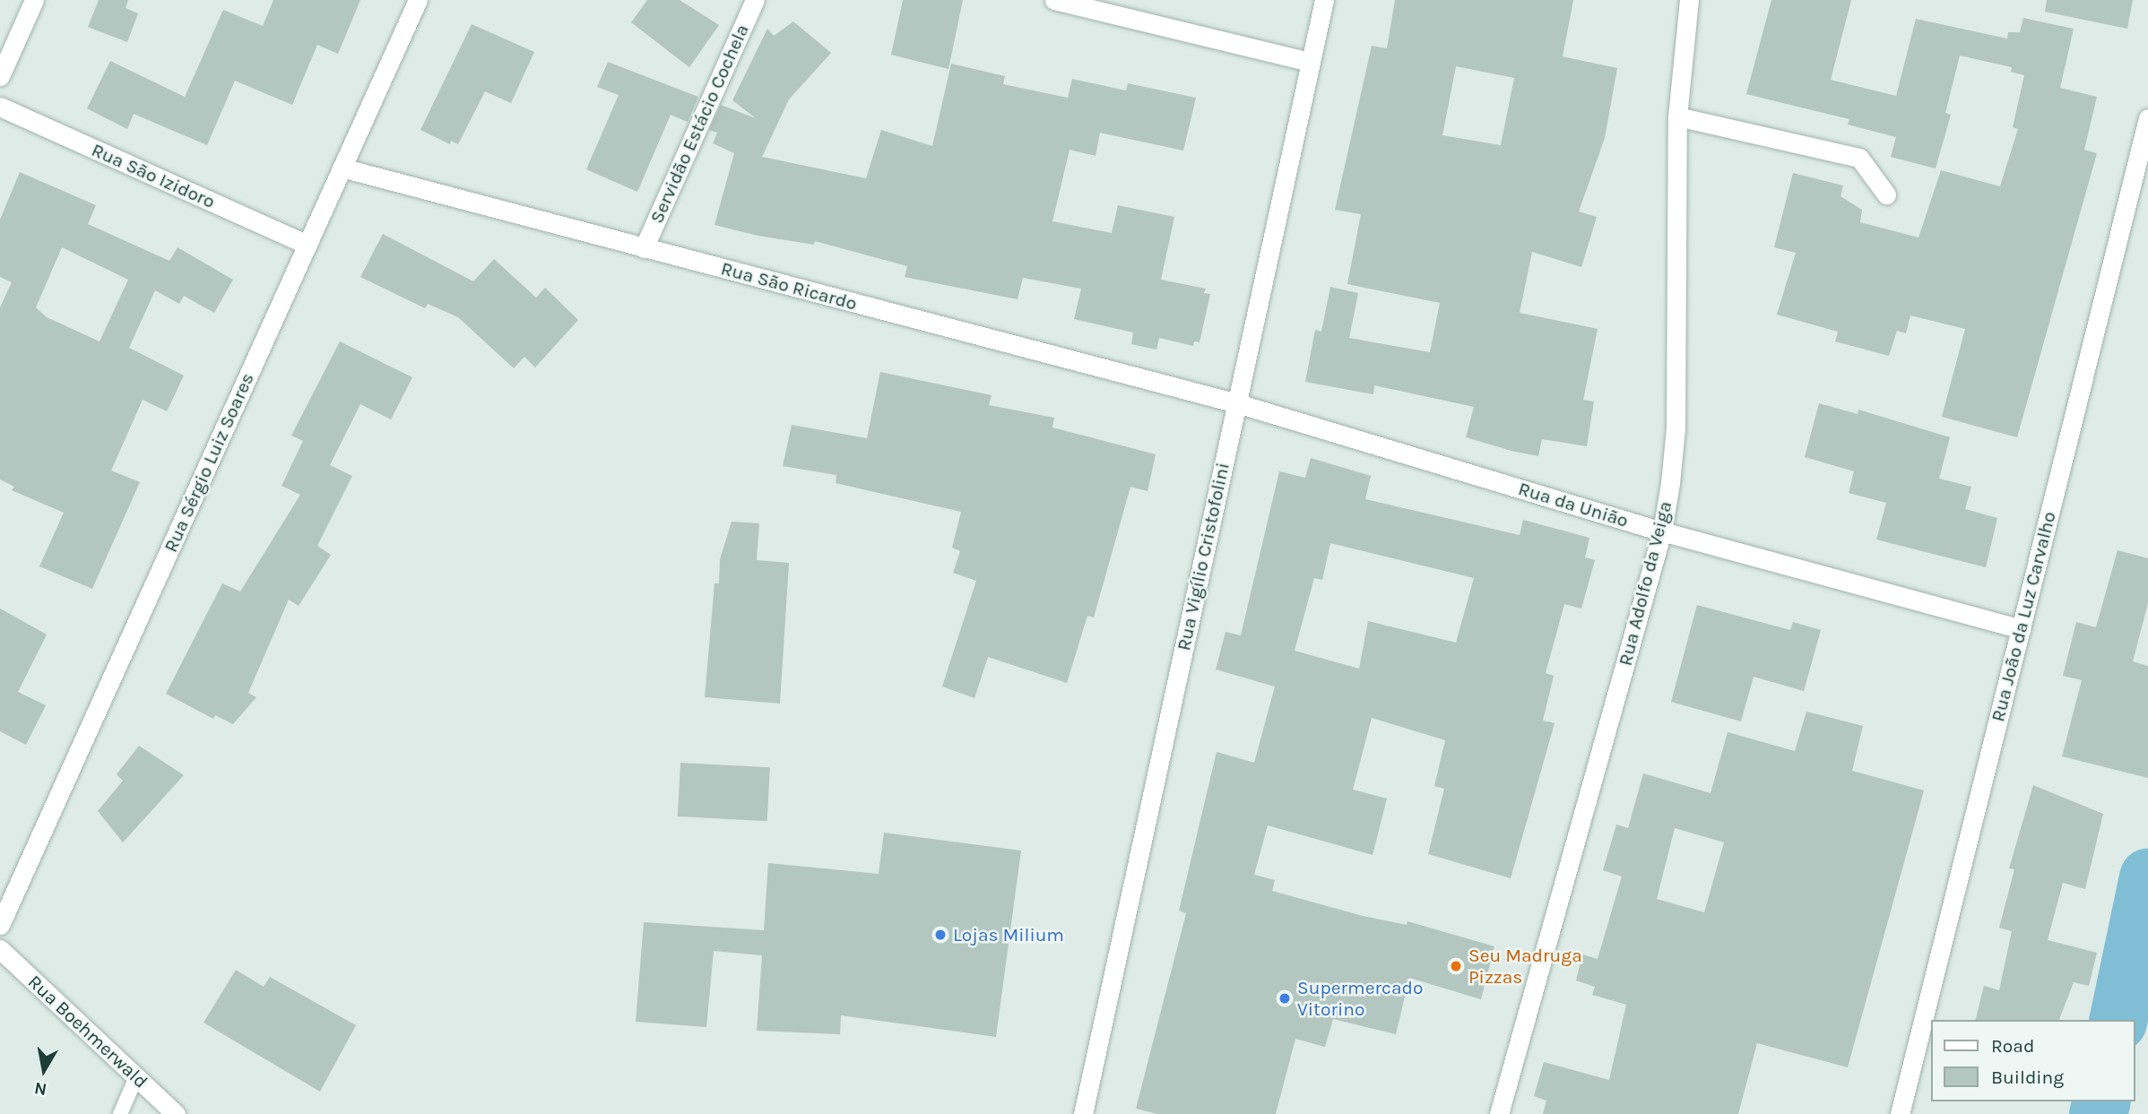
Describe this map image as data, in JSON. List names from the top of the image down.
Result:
{
  "streets": {
    "street": [
      "Servidão Estácio Cochela",
      "Rua São Izidoro",
      "Rua São Ricardo",
      "Rua Sérgio Luiz Soares",
      "Rua da União",
      "Rua Vigílio Cristofolini",
      "Rua Adolfo da Veiga",
      "Rua João da Luz Carvalho",
      "Rua Boehmerwald"
    ]
  },
  "crossings": [
    ["Servidão Estácio Cochela", "Rua São Ricardo"],
    ["Rua São Izidoro", "Rua Sérgio Luiz Soares"],
    ["Rua São Ricardo", "Rua Sérgio Luiz Soares"],
    ["Rua São Ricardo", "Rua da União"],
    ["Rua São Ricardo", "Rua Vigílio Cristofolini"],
    ["Rua da União", "Rua Vigílio Cristofolini"],
    ["Rua da União", "Rua Adolfo da Veiga"],
    ["Rua da União", "Rua João da Luz Carvalho"]
  ],
  "places": ["Lojas Milium", "Seu Madruga Pizzas", "Supermercado Vitorino"],
  "legend": ["Road", "Building"],
  "north": "bottom"
}
